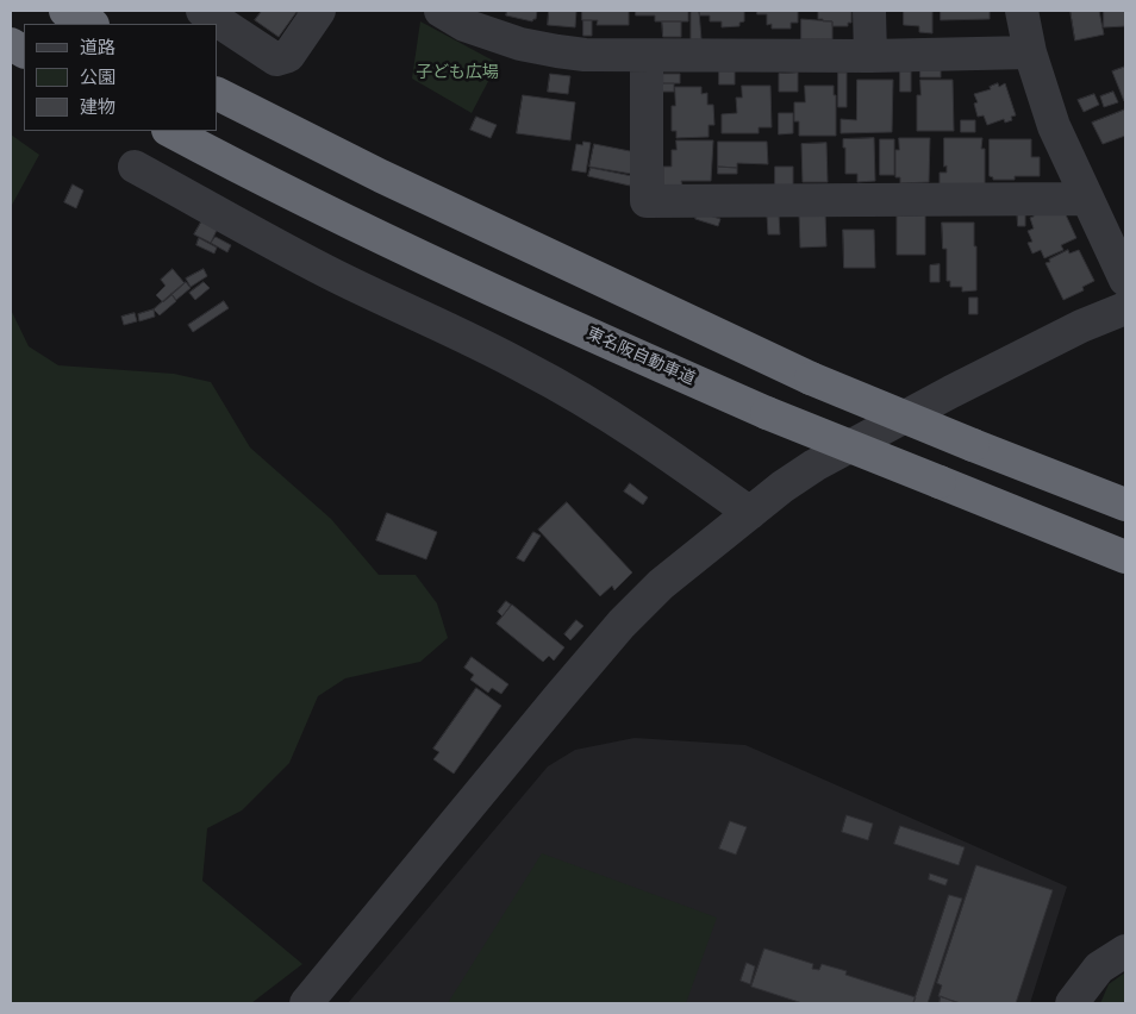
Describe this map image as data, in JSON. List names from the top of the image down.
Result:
{
  "streets": {
    "highway": ["東名阪自動車道"]
  },
  "parks": ["子ども広場"],
  "legend": ["道路", "公園", "建物"]
}
